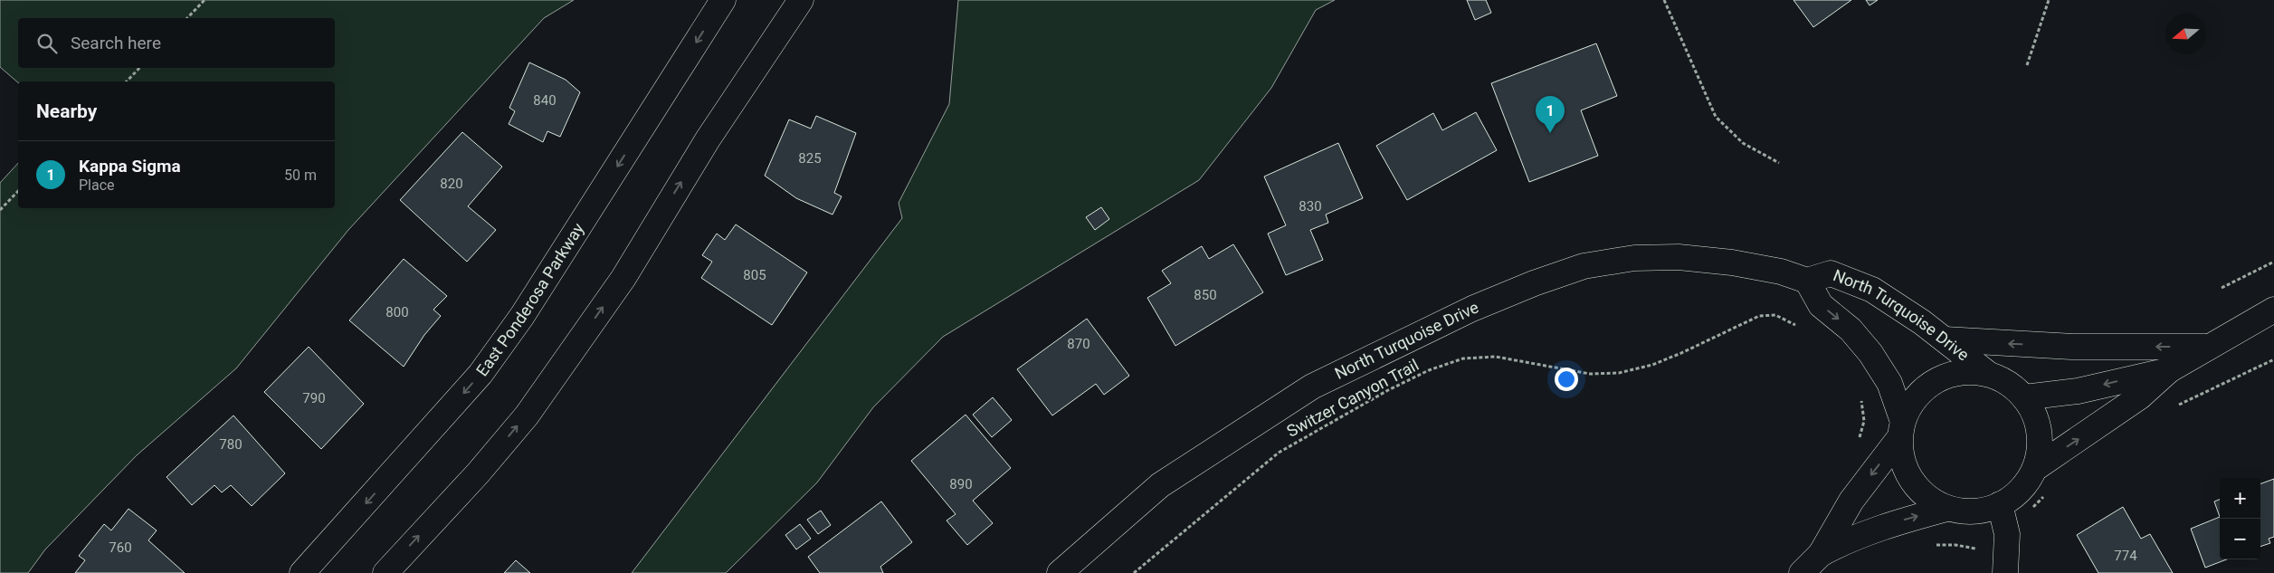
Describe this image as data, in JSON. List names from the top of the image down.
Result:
{
  "streets": {
    "street": ["East Ponderosa Parkway", "North Turquoise Drive"],
    "path": ["Switzer Canyon Trail"]
  },
  "house_numbers": [
    "840",
    "825",
    "820",
    "830",
    "805",
    "850",
    "800",
    "870",
    "790",
    "780",
    "890",
    "760",
    "774"
  ],
  "north": "left",
  "page": {
    "search": "Search here",
    "heading": "Nearby",
    "pins": "1",
    "list": [
      {
        "mark": "1",
        "name": "Kappa Sigma",
        "note": "Place",
        "value": "50 m"
      }
    ],
    "map_buttons": ["+", "−"]
  }
}
